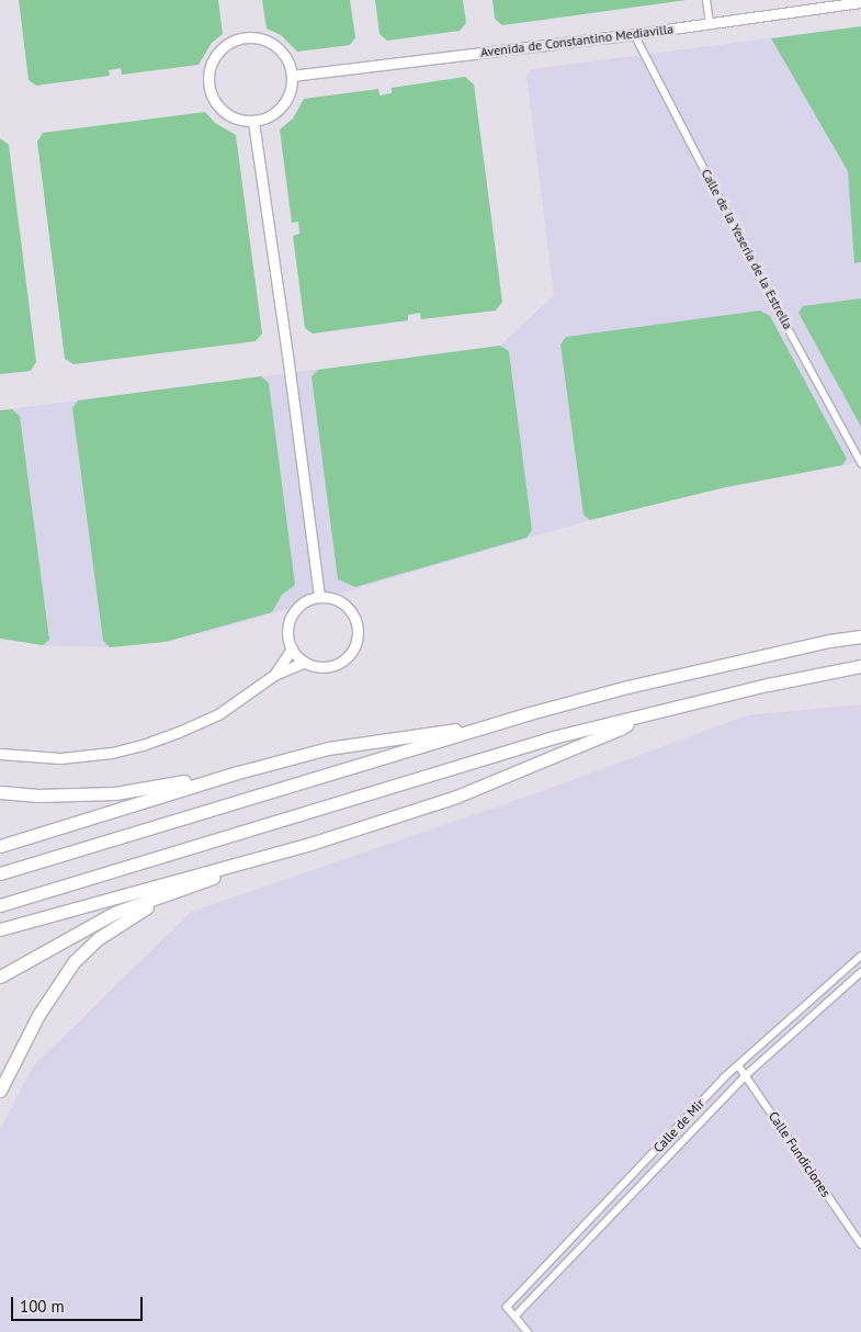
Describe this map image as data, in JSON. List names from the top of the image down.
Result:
{
  "streets": {
    "street": [
      "Avenida de Constantino Mediavilla",
      "Calle de la Yeseria de la Estrella",
      "Calle de Mir",
      "Calle Fundiciones"
    ]
  },
  "crossings": [
    ["Avenida de Constantino Mediavilla", "Calle de la Yeseria de la Estrella"],
    ["Calle de Mir", "Calle Fundiciones"]
  ],
  "scale_bar": "100 m"
}
